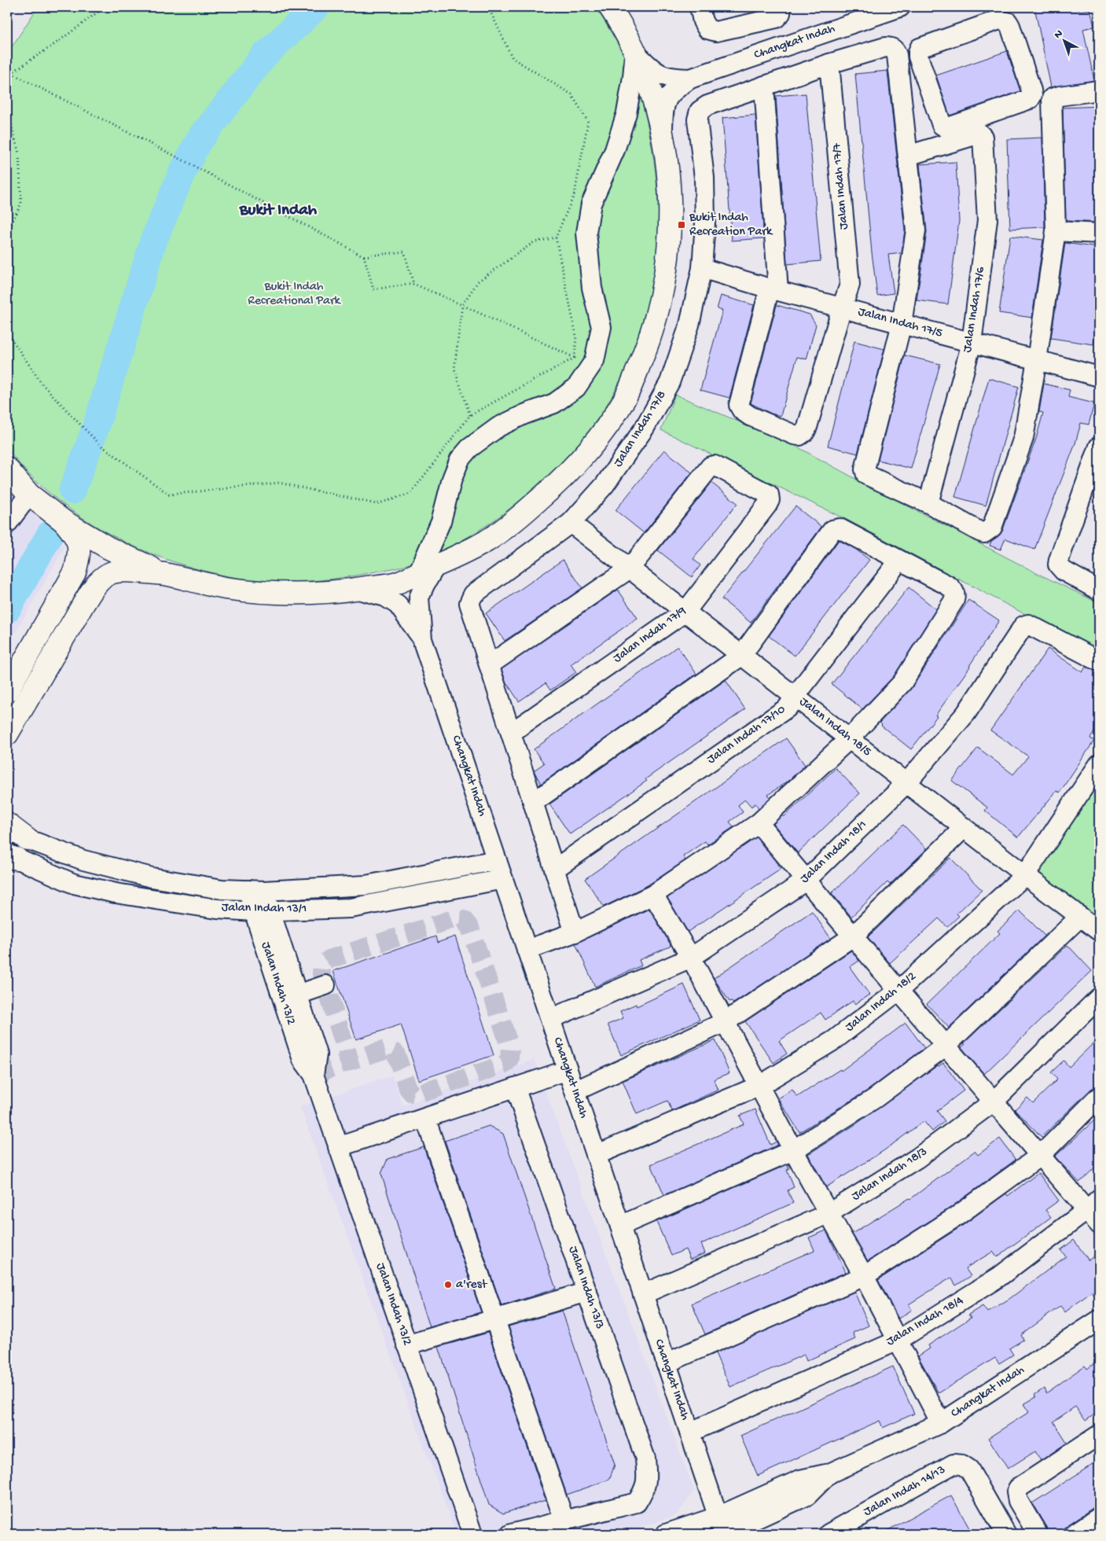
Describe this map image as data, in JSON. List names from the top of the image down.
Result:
{
  "streets": {
    "street": [
      "Changkat Indah",
      "Jalan Indah 17/7",
      "Jalan Indah 17/6",
      "Jalan Indah 17/5",
      "Jalan Indah 17/8",
      "Jalan Indah 17/9",
      "Jalan Indah 18/5",
      "Jalan Indah 17/10",
      "Jalan Indah 18/1",
      "Jalan Indah 13/1",
      "Jalan Indah 13/2",
      "Jalan Indah 18/2",
      "Jalan Indah 18/3",
      "Jalan Indah 13/3",
      "Jalan Indah 18/4",
      "Jalan Indah 14/13"
    ]
  },
  "crossings": [
    ["Changkat Indah", "Jalan Indah 18/1"],
    ["Changkat Indah", "Jalan Indah 13/1"],
    ["Changkat Indah", "Jalan Indah 18/2"],
    ["Changkat Indah", "Jalan Indah 18/3"],
    ["Changkat Indah", "Jalan Indah 18/4"],
    ["Jalan Indah 17/7", "Jalan Indah 17/5"],
    ["Jalan Indah 17/6", "Jalan Indah 17/5"],
    ["Jalan Indah 17/5", "Jalan Indah 17/8"],
    ["Jalan Indah 17/8", "Jalan Indah 18/5"],
    ["Jalan Indah 17/9", "Jalan Indah 18/5"],
    ["Jalan Indah 18/5", "Jalan Indah 17/10"],
    ["Jalan Indah 18/5", "Jalan Indah 18/1"],
    ["Jalan Indah 18/5", "Jalan Indah 18/2"],
    ["Jalan Indah 13/1", "Jalan Indah 13/2"]
  ],
  "districts": ["Bukit Indah"],
  "parks": ["Bukit Indah Recreational Park"],
  "places": {
    "transit": ["Bukit Indah Recreation Park"],
    "other": ["a'rest"]
  },
  "north": "top left"
}
